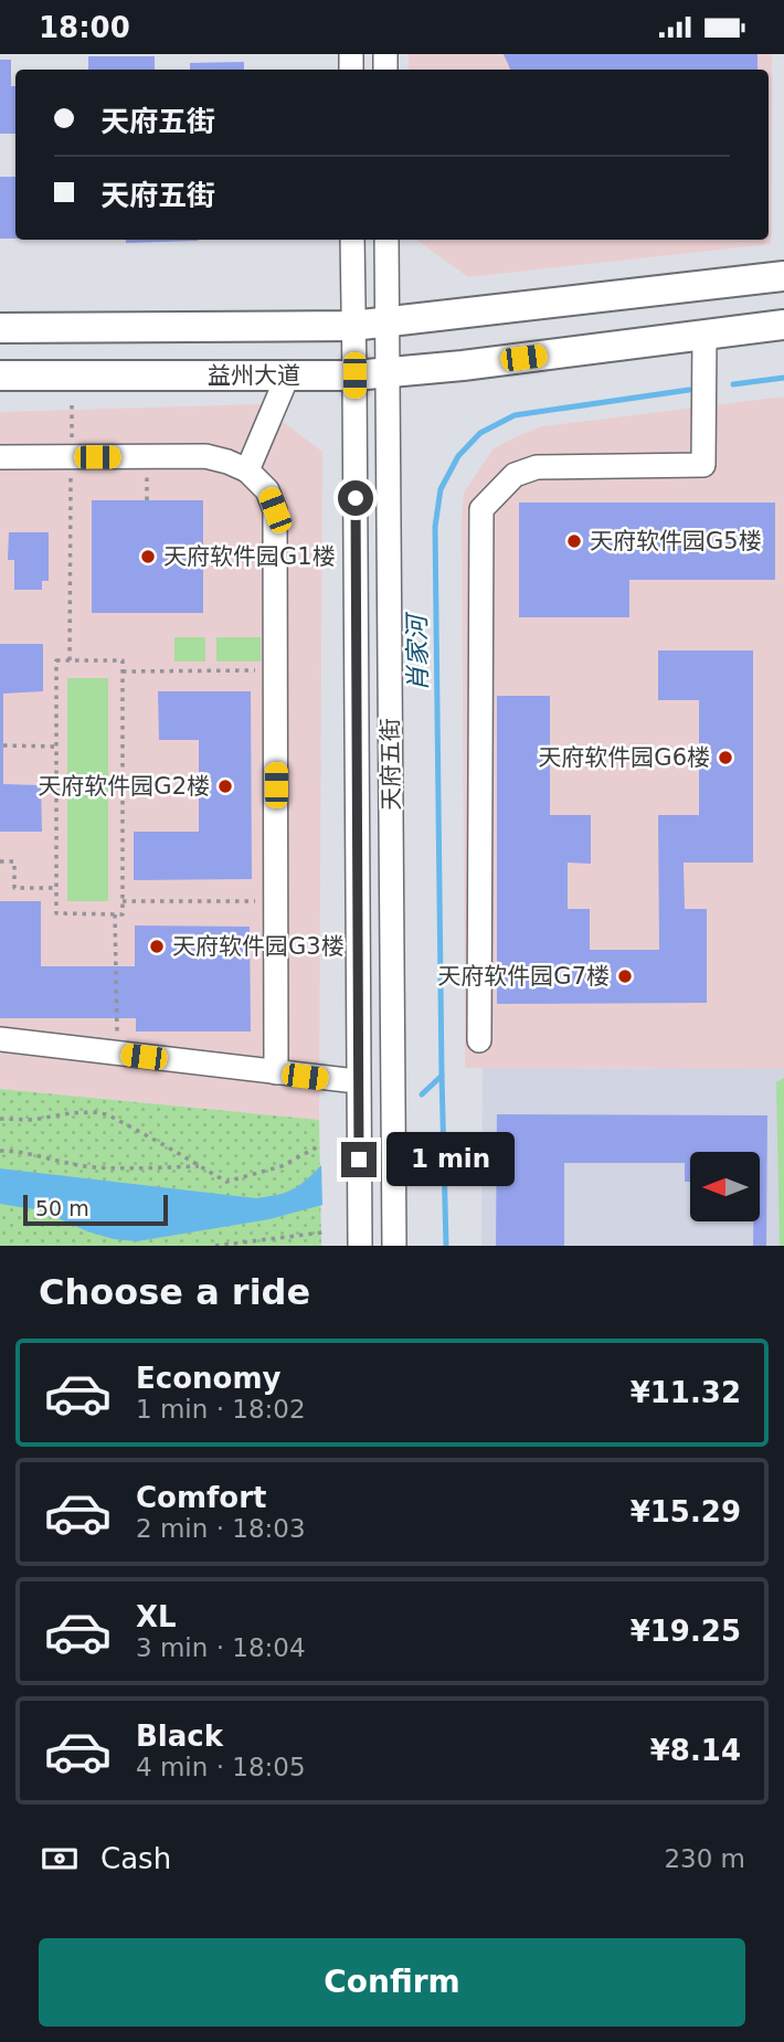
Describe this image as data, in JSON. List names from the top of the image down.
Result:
{
  "streets": {
    "main road": ["益州大道"],
    "street": ["天府五街"]
  },
  "crossings": [
    ["益州大道", "天府五街"]
  ],
  "water": ["肖家河"],
  "places": [
    "天府软件园G5楼",
    "天府软件园G1楼",
    "天府软件园G6楼",
    "天府软件园G2楼",
    "天府软件园G3楼",
    "天府软件园G7楼"
  ],
  "scale_bar": "50 m",
  "north": "left",
  "page": {
    "status": "18:00",
    "banner": ["天府五街", "天府五街"],
    "bubble": "1 min",
    "scale": "50 m",
    "heading": "Choose a ride",
    "list": [
      {
        "name": "Economy",
        "note": "1 min · 18:02",
        "value": "¥11.32"
      },
      {
        "name": "Comfort",
        "note": "2 min · 18:03",
        "value": "¥15.29"
      },
      {
        "name": "XL",
        "note": "3 min · 18:04",
        "value": "¥19.25"
      },
      {
        "name": "Black",
        "note": "4 min · 18:05",
        "value": "¥8.14"
      }
    ],
    "pay": ["Cash", "230 m"],
    "buttons": "Confirm"
  }
}
